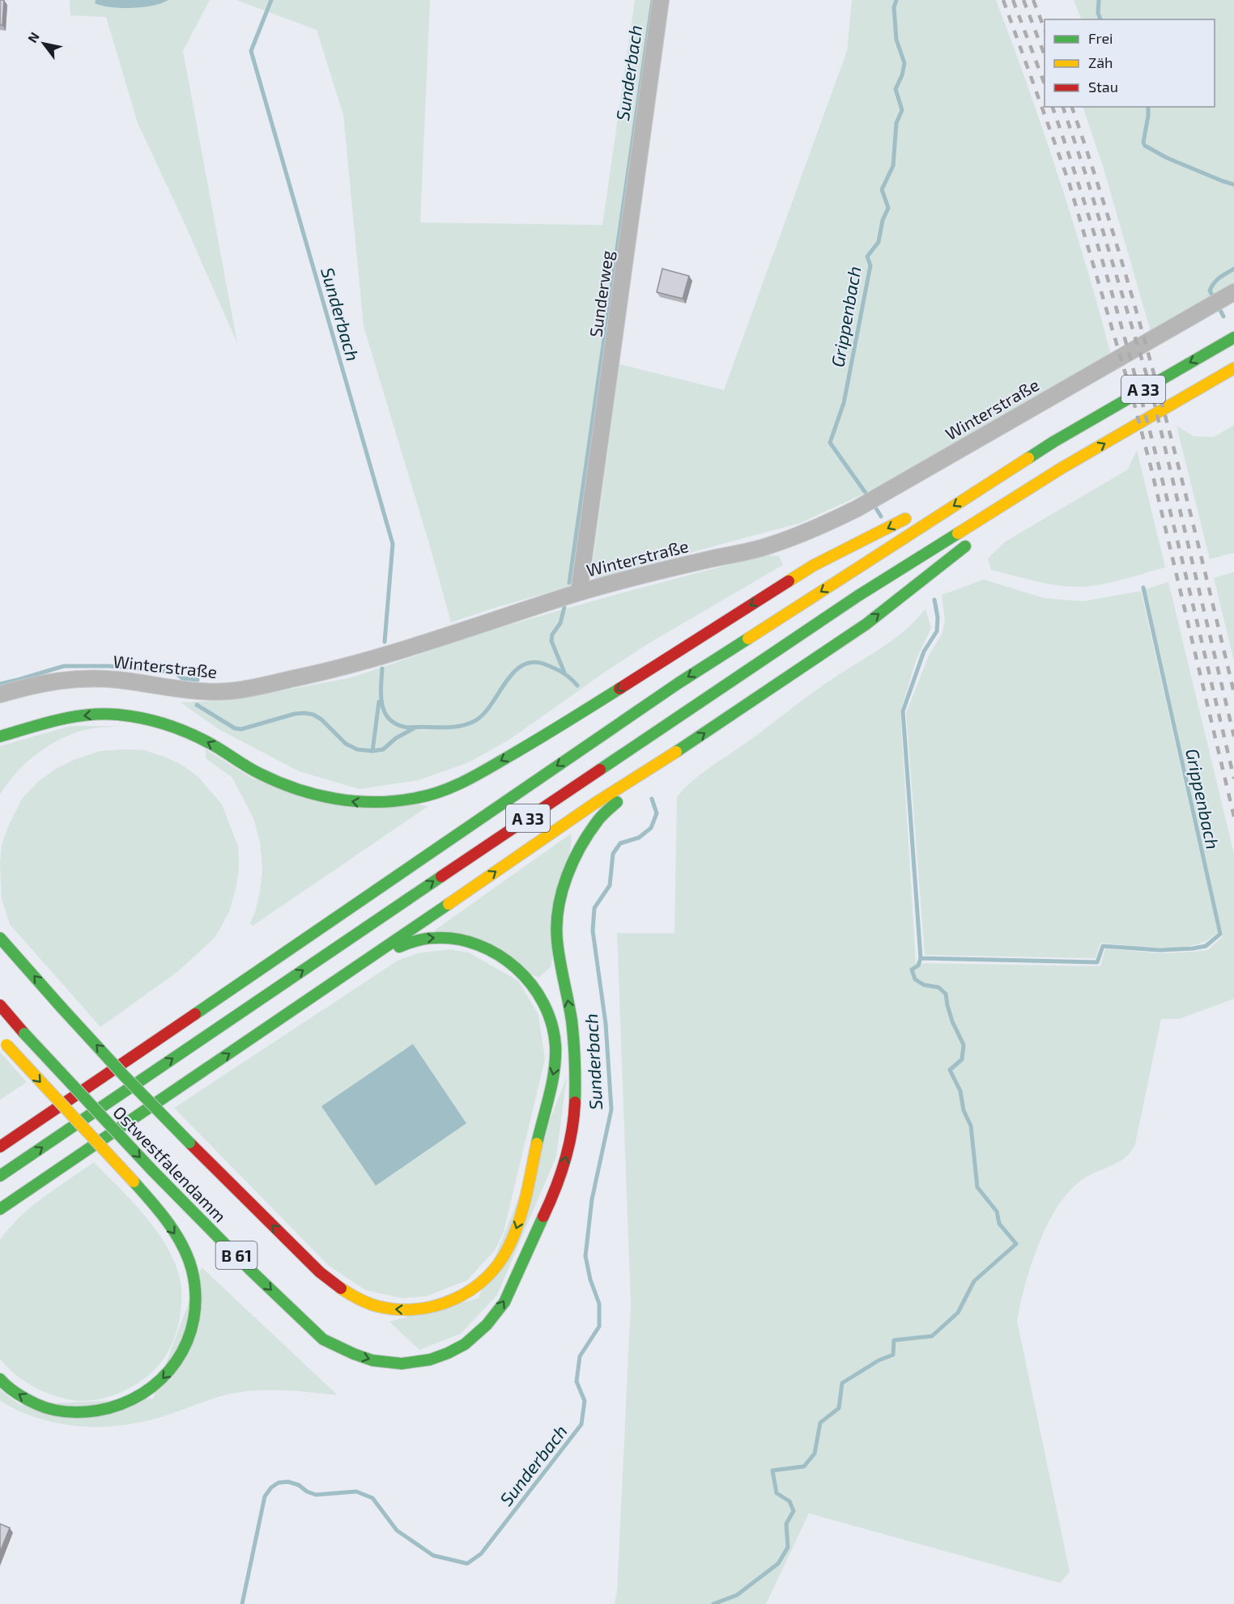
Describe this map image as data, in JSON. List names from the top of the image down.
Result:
{
  "streets": {
    "highway": ["A 33", "Ostwestfalendamm", "B 61"],
    "street": ["Sunderweg", "Winterstraße"]
  },
  "crossings": [
    ["Sunderweg", "Winterstraße"]
  ],
  "water": ["Sunderbach", "Grippenbach"],
  "legend": ["Frei", "Zäh", "Stau"],
  "north": "top left"
}
